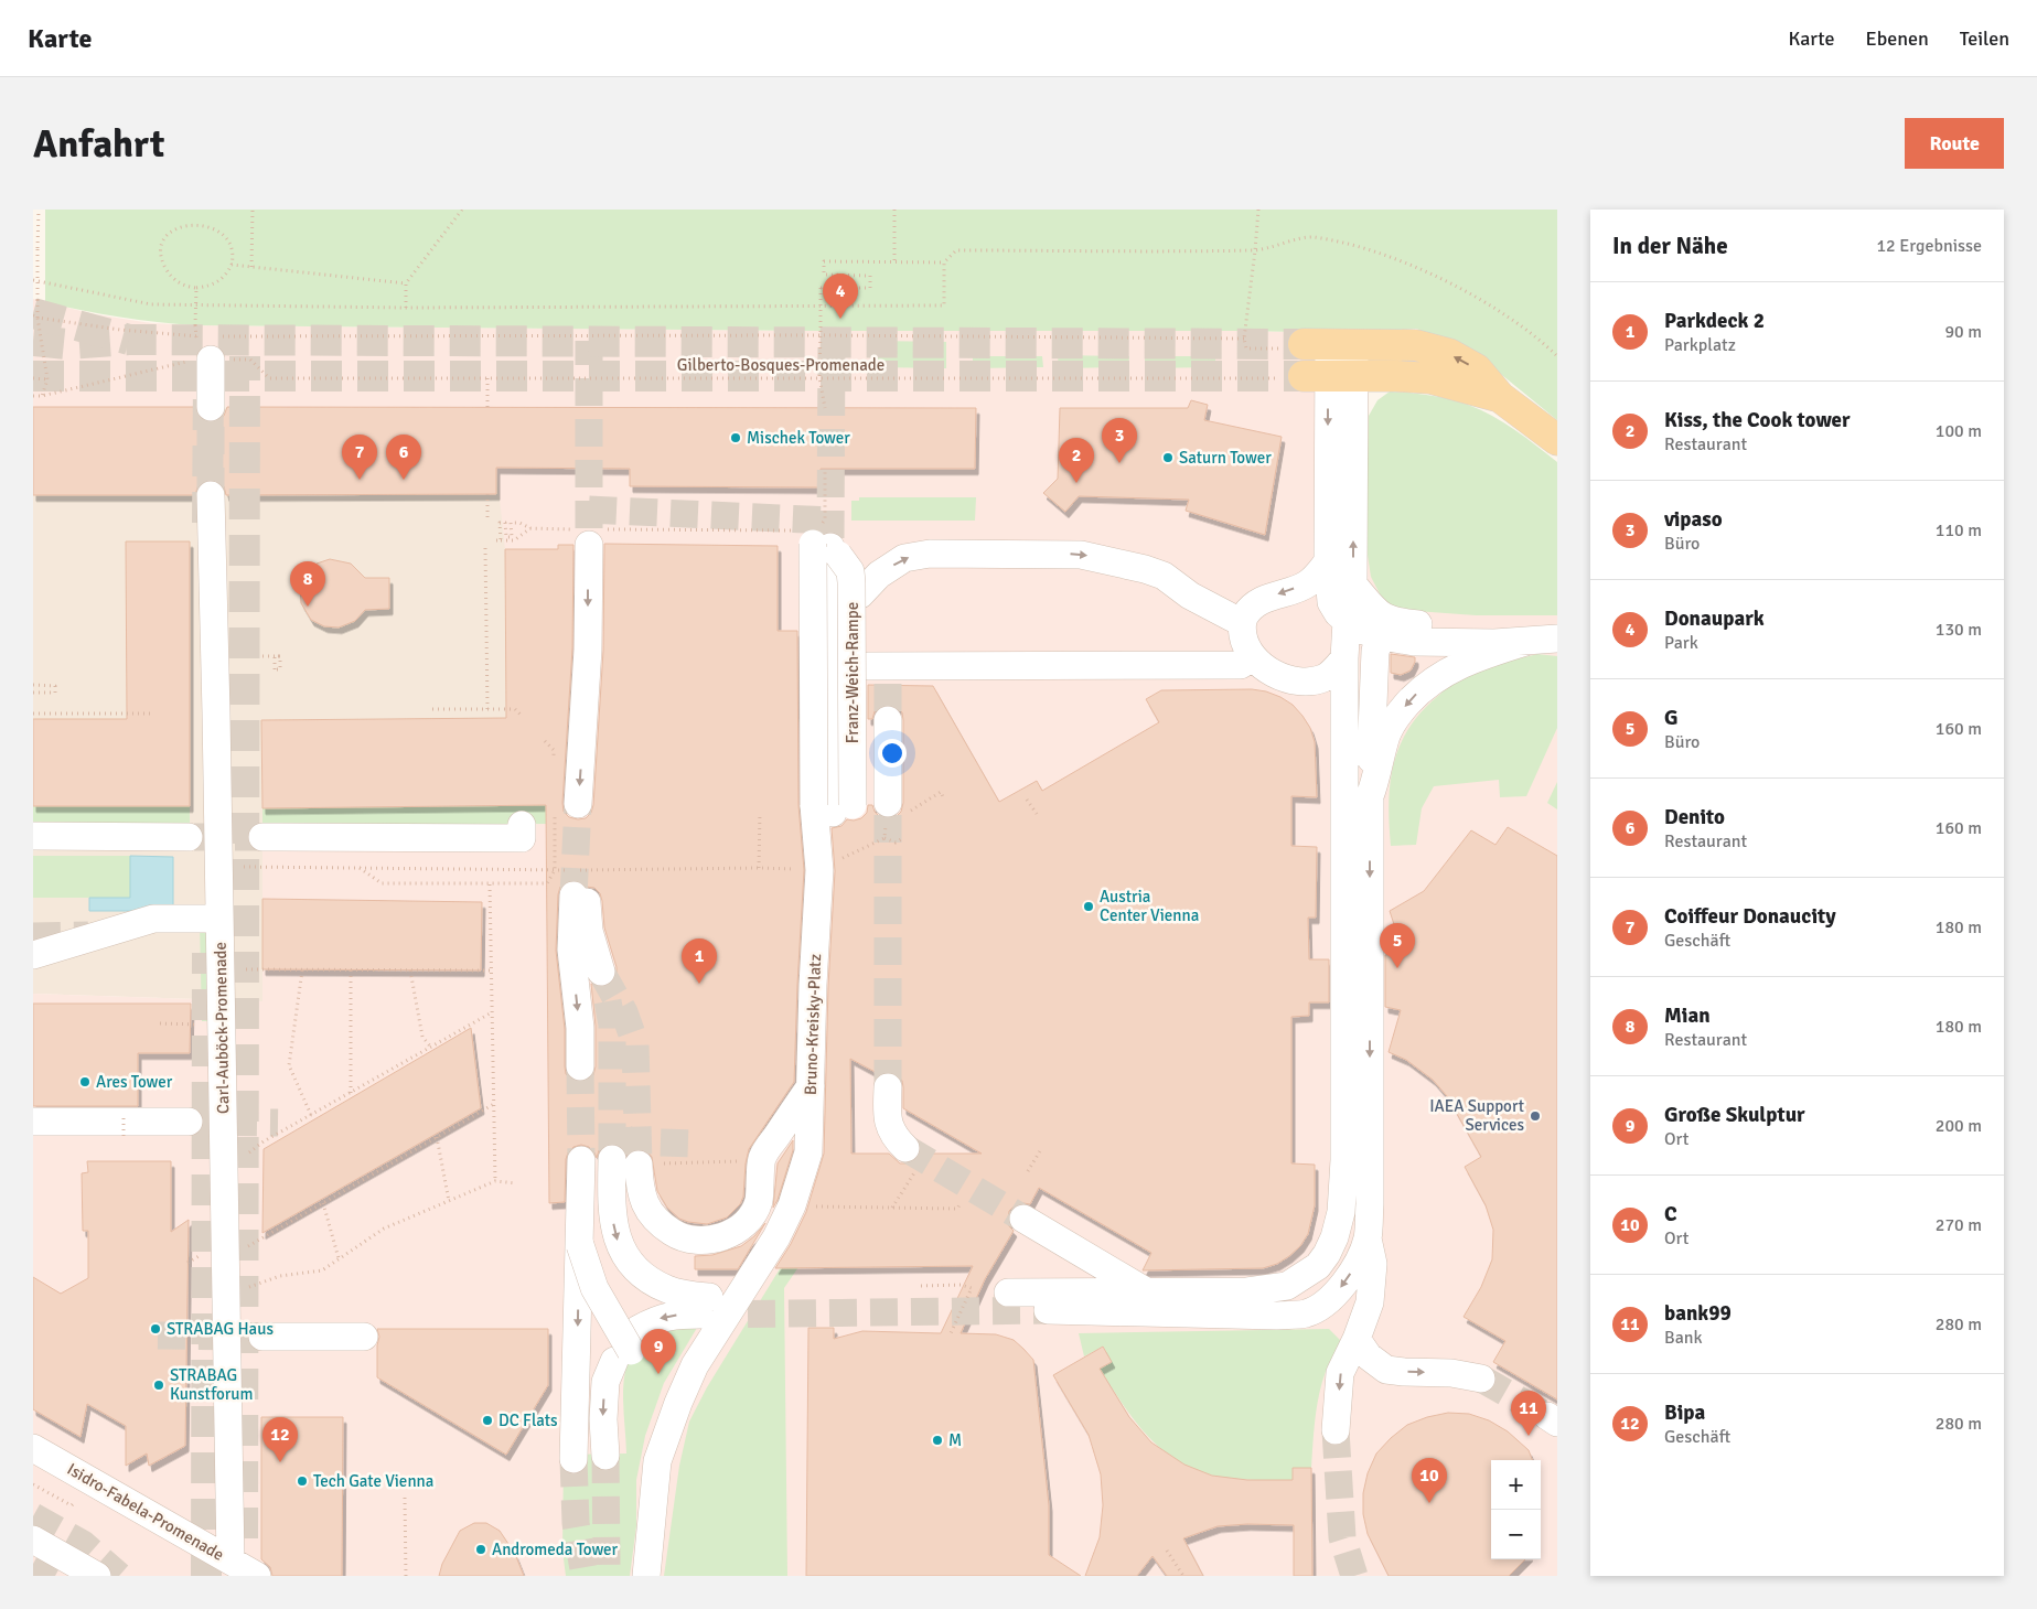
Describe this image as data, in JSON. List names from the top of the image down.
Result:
{
  "streets": {
    "street": [
      "Franz-Weich-Rampe",
      "Bruno-Kreisky-Platz",
      "Carl-Auböck-Promenade",
      "Isidro-Fabela-Promenade"
    ],
    "path": ["Gilberto-Bosques-Promenade"]
  },
  "crossings": [
    ["Franz-Weich-Rampe", "Bruno-Kreisky-Platz"],
    ["Carl-Auböck-Promenade", "Isidro-Fabela-Promenade"]
  ],
  "places": [
    "Mischek Tower",
    "Saturn Tower",
    "Austria Center Vienna",
    "Ares Tower",
    "IAEA Support Services",
    "STRABAG Haus",
    "STRABAG Kunstforum",
    "DC Flats",
    "M",
    "Tech Gate Vienna",
    "Andromeda Tower"
  ],
  "page": {
    "header": "Karte",
    "nav": ["Karte", "Ebenen", "Teilen"],
    "buttons": "Route",
    "title": "Anfahrt",
    "heading": ["In der Nähe", "12 Ergebnisse"],
    "pins": [
      "4",
      "3",
      "6",
      "7",
      "2",
      "8",
      "5",
      "1",
      "9",
      "11",
      "12",
      "10"
    ],
    "list": [
      {
        "mark": "1",
        "name": "Parkdeck 2",
        "note": "Parkplatz",
        "value": "90 m"
      },
      {
        "mark": "2",
        "name": "Kiss, the Cook tower",
        "note": "Restaurant",
        "value": "100 m"
      },
      {
        "mark": "3",
        "name": "vipaso",
        "note": "Büro",
        "value": "110 m"
      },
      {
        "mark": "4",
        "name": "Donaupark",
        "note": "Park",
        "value": "130 m"
      },
      {
        "mark": "5",
        "name": "G",
        "note": "Büro",
        "value": "160 m"
      },
      {
        "mark": "6",
        "name": "Denito",
        "note": "Restaurant",
        "value": "160 m"
      },
      {
        "mark": "7",
        "name": "Coiffeur Donaucity",
        "note": "Geschäft",
        "value": "180 m"
      },
      {
        "mark": "8",
        "name": "Mian",
        "note": "Restaurant",
        "value": "180 m"
      },
      {
        "mark": "9",
        "name": "Große Skulptur",
        "note": "Ort",
        "value": "200 m"
      },
      {
        "mark": "10",
        "name": "C",
        "note": "Ort",
        "value": "270 m"
      },
      {
        "mark": "11",
        "name": "bank99",
        "note": "Bank",
        "value": "280 m"
      },
      {
        "mark": "12",
        "name": "Bipa",
        "note": "Geschäft",
        "value": "280 m"
      }
    ],
    "map_buttons": ["+", "−"]
  }
}
